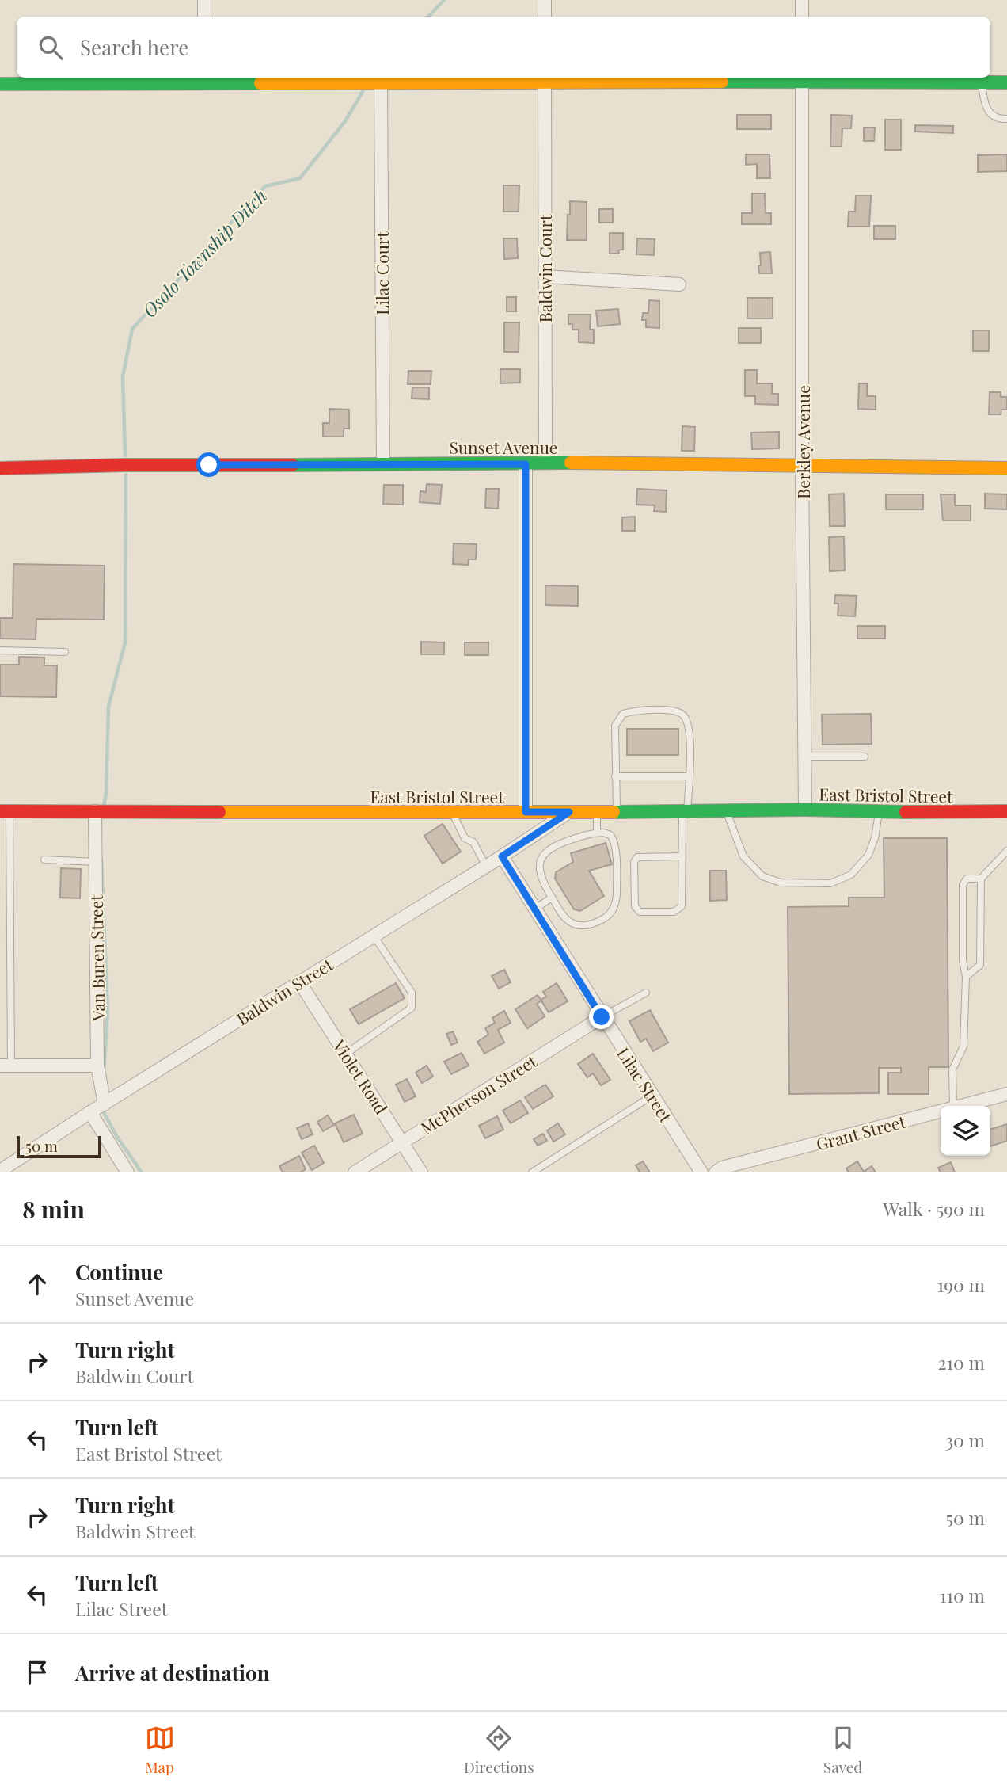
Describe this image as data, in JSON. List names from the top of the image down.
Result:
{
  "streets": {
    "street": [
      "Baldwin Court",
      "Lilac Court",
      "Berkley Avenue",
      "Sunset Avenue",
      "East Bristol Street",
      "Van Buren Street",
      "Baldwin Street",
      "Violet Road",
      "Lilac Street",
      "McPherson Street",
      "Grant Street"
    ]
  },
  "crossings": [
    ["Baldwin Court", "Sunset Avenue"],
    ["Lilac Court", "Sunset Avenue"],
    ["Berkley Avenue", "Sunset Avenue"],
    ["Berkley Avenue", "East Bristol Street"],
    ["East Bristol Street", "Van Buren Street"],
    ["East Bristol Street", "Baldwin Street"],
    ["Van Buren Street", "Baldwin Street"],
    ["Baldwin Street", "Violet Road"],
    ["Baldwin Street", "Lilac Street"],
    ["Violet Road", "McPherson Street"],
    ["Lilac Street", "McPherson Street"]
  ],
  "water": ["Osolo Township Ditch"],
  "scale_bar": "50 m",
  "page": {
    "search": "Search here",
    "scale": "50 m",
    "heading": ["8 min", "Walk · 590 m"],
    "list": [
      ["Continue", "Sunset Avenue", "190 m"],
      ["Turn right", "Baldwin Court", "210 m"],
      ["Turn left", "East Bristol Street", "30 m"],
      ["Turn right", "Baldwin Street", "50 m"],
      ["Turn left", "Lilac Street", "110 m"],
      "Arrive at destination"
    ],
    "nav": ["Map", "Directions", "Saved"]
  }
}
